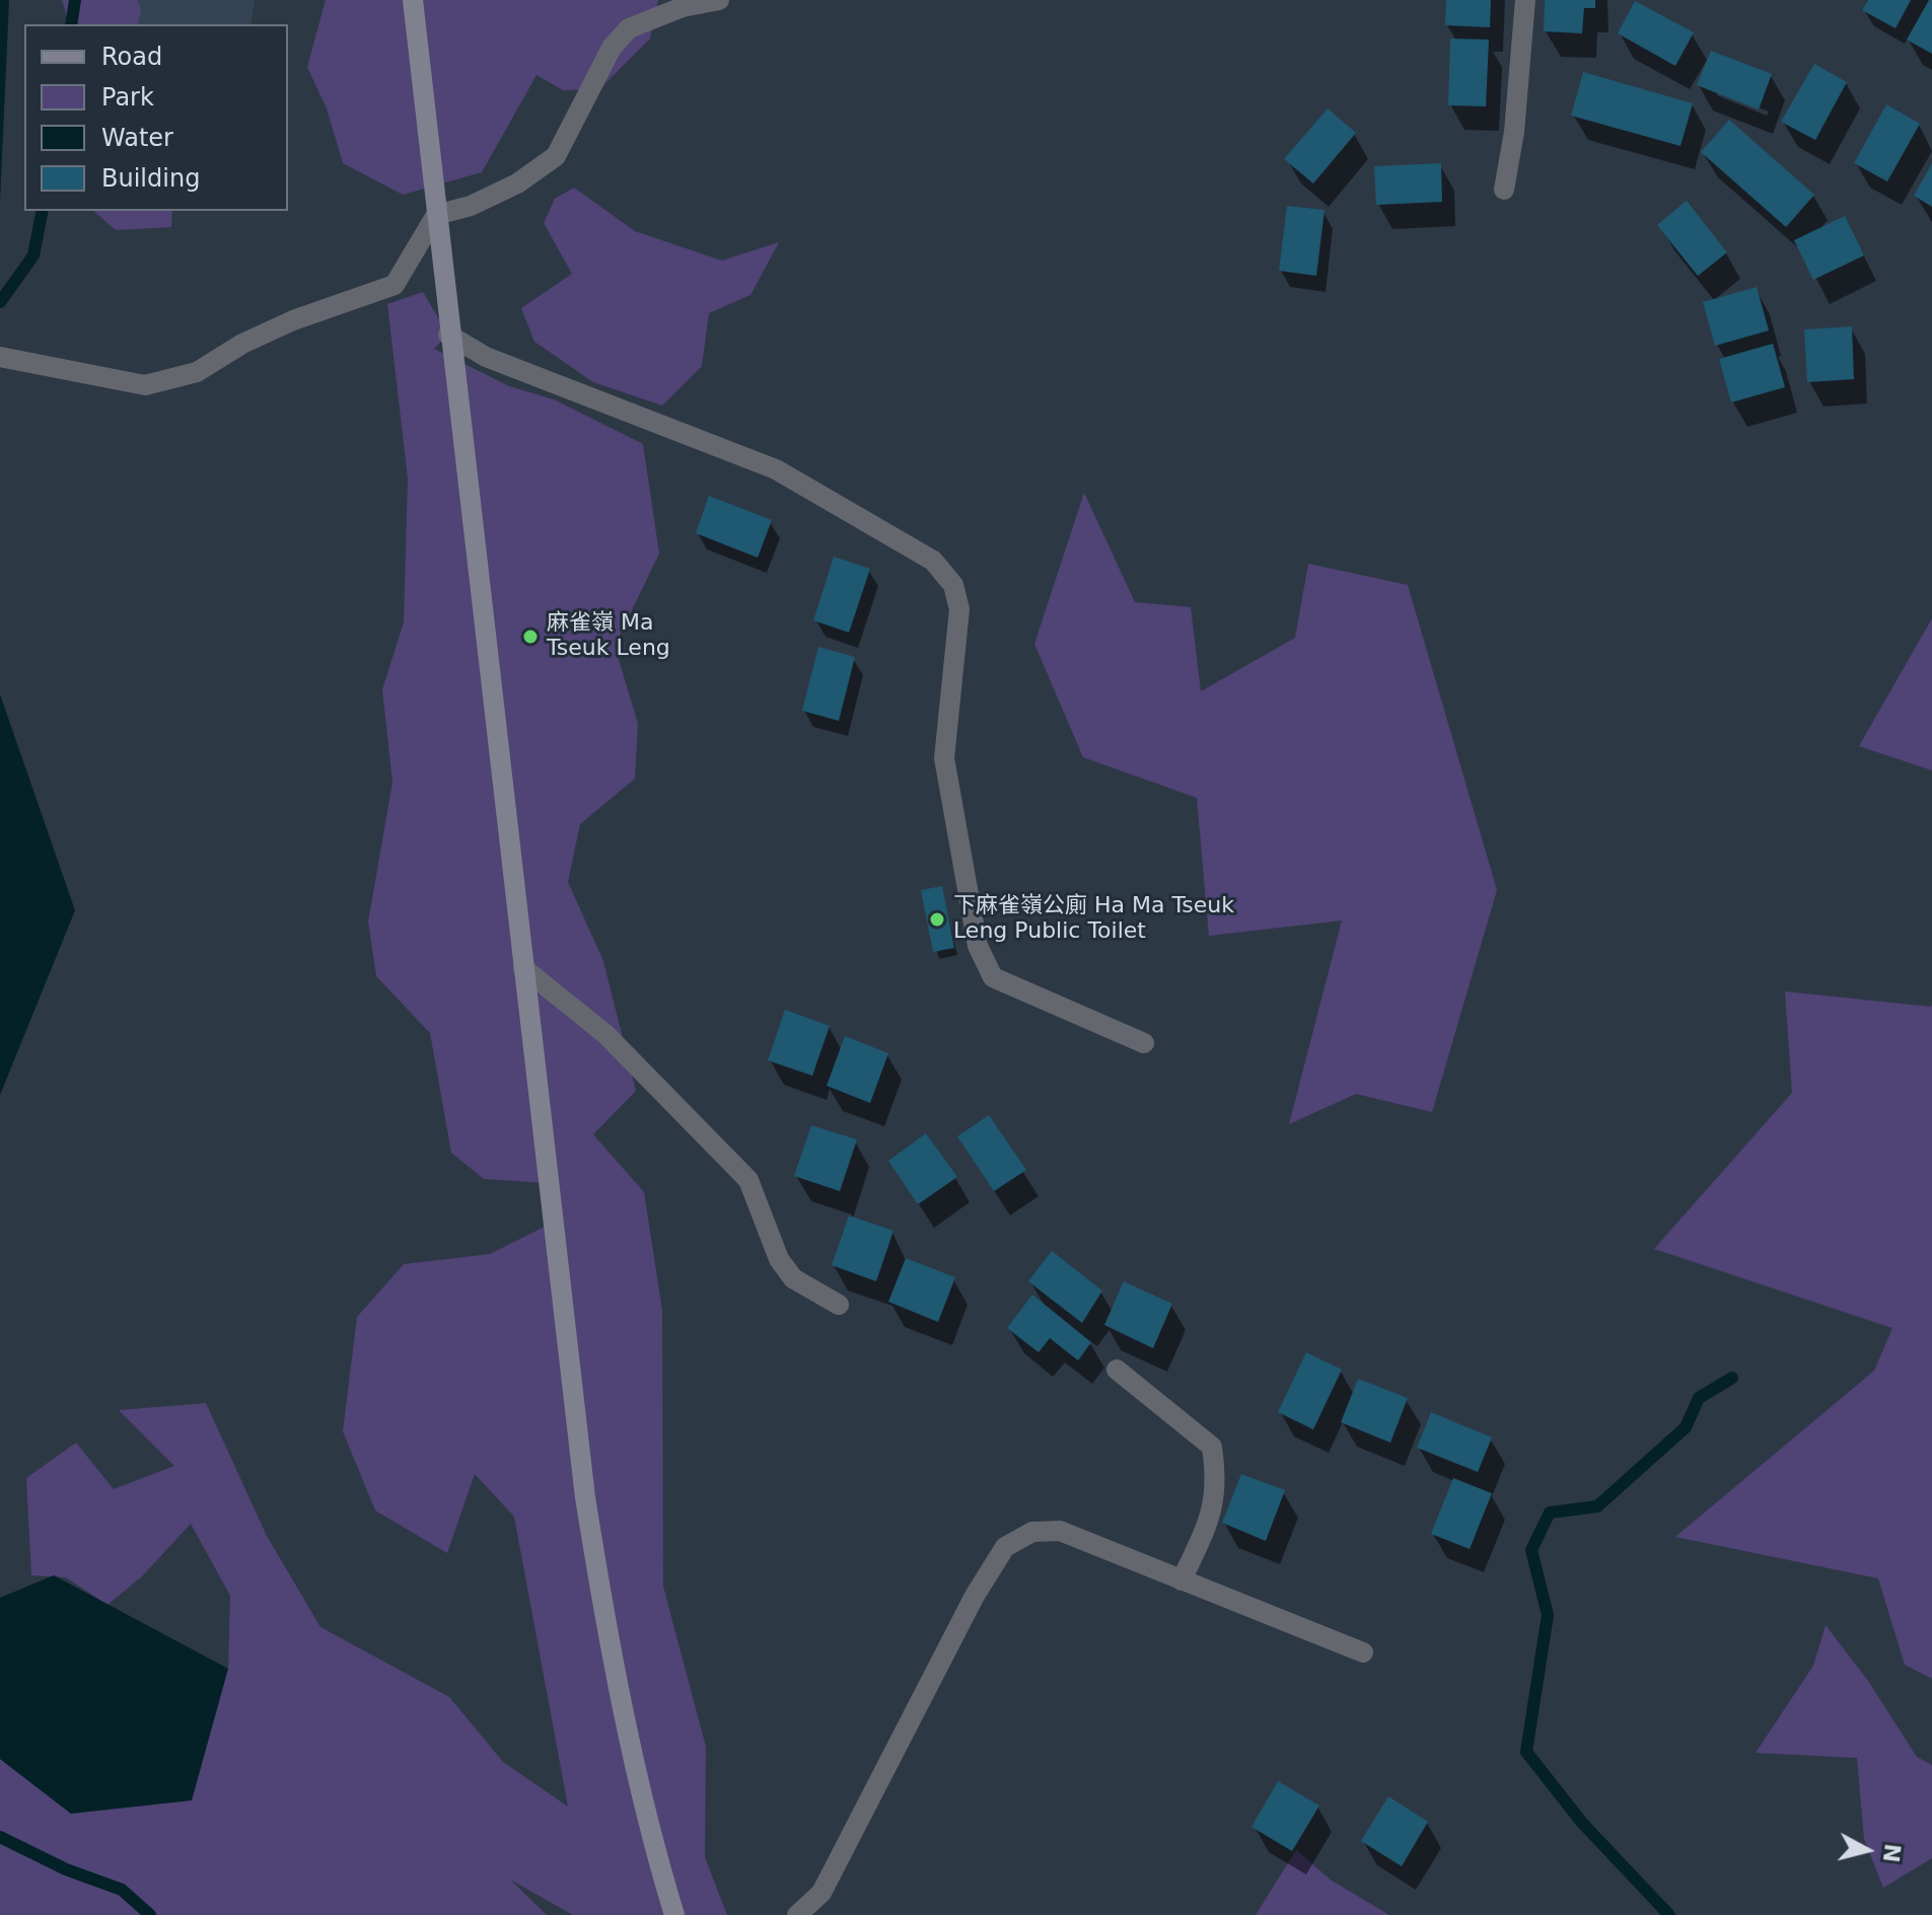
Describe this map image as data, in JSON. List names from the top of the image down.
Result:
{
  "places": ["麻雀嶺 Ma Tseuk Leng", "下麻雀嶺公廁 Ha Ma Tseuk Leng Public Toilet"],
  "legend": [
    "Road",
    "Park",
    "Water",
    "Building"
  ],
  "north": "right"
}
